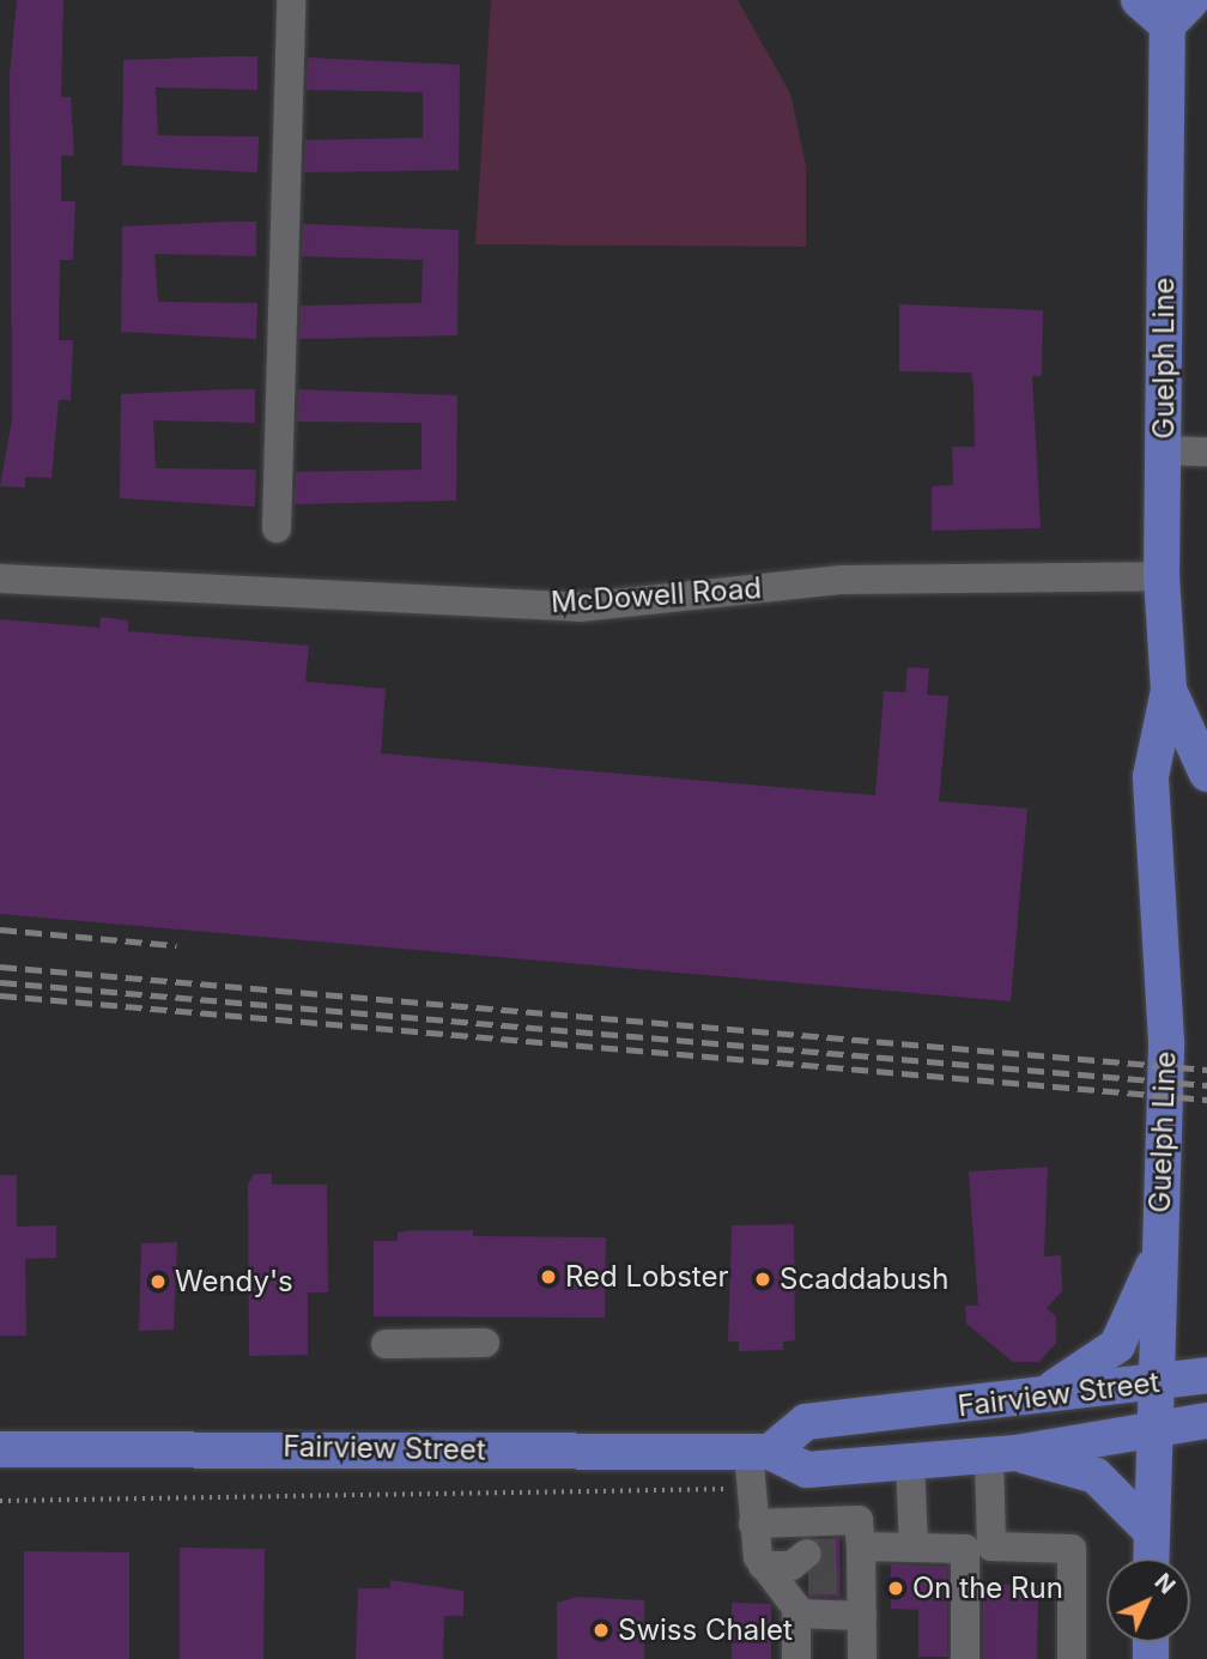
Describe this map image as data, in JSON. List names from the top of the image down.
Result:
{
  "streets": {
    "main road": ["Guelph Line", "Fairview Street"],
    "street": ["McDowell Road"]
  },
  "crossings": [
    ["Guelph Line", "McDowell Road"],
    ["Guelph Line", "Fairview Street"]
  ],
  "places": [
    "Red Lobster",
    "Scaddabush",
    "Wendy's",
    "On the Run",
    "Swiss Chalet"
  ],
  "north": "top right"
}
